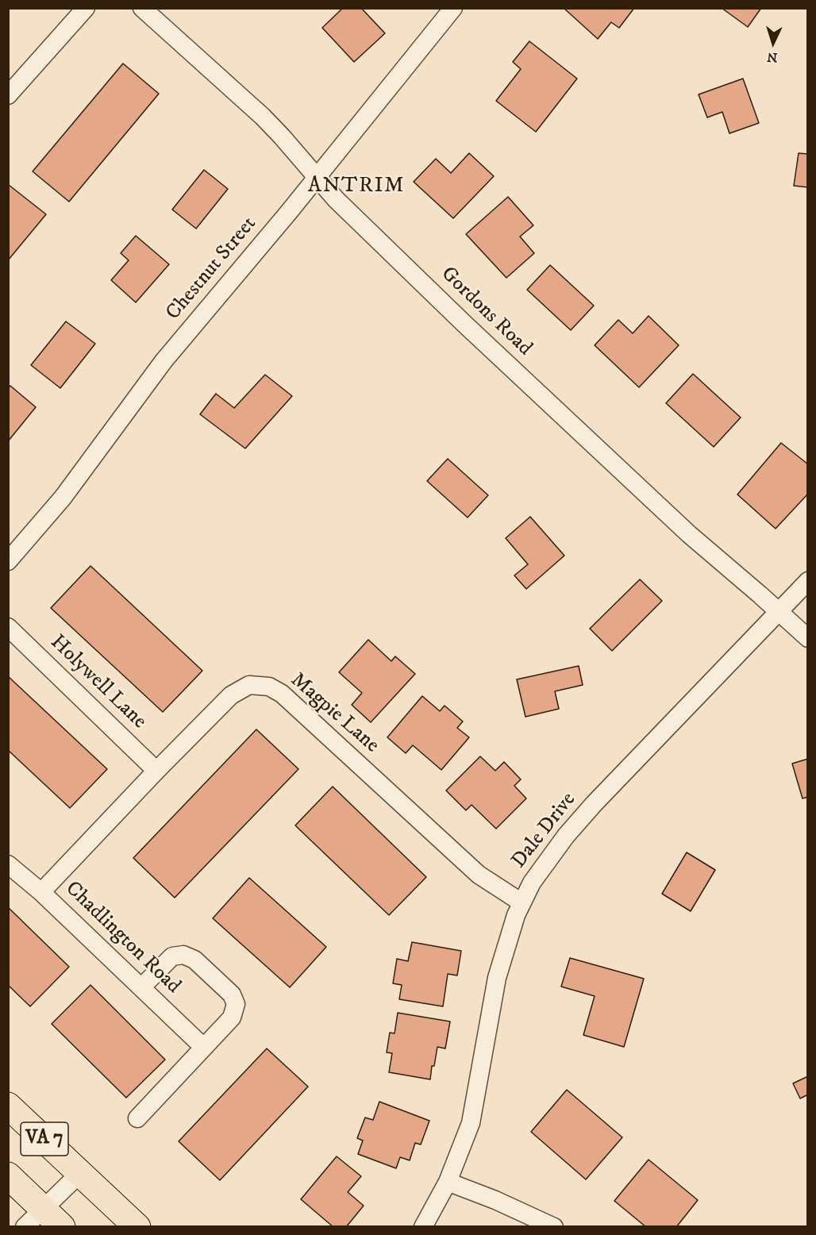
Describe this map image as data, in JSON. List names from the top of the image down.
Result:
{
  "streets": {
    "main road": ["VA 7"],
    "street": [
      "Chestnut Street",
      "Gordons Road",
      "Holywell Lane",
      "Magpie Lane",
      "Dale Drive",
      "Chadlington Road"
    ]
  },
  "crossings": [
    ["Chestnut Street", "Gordons Road"],
    ["Gordons Road", "Dale Drive"],
    ["Holywell Lane", "Magpie Lane"],
    ["Magpie Lane", "Dale Drive"],
    ["Magpie Lane", "Chadlington Road"]
  ],
  "districts": ["ANTRIM"],
  "north": "bottom"
}
